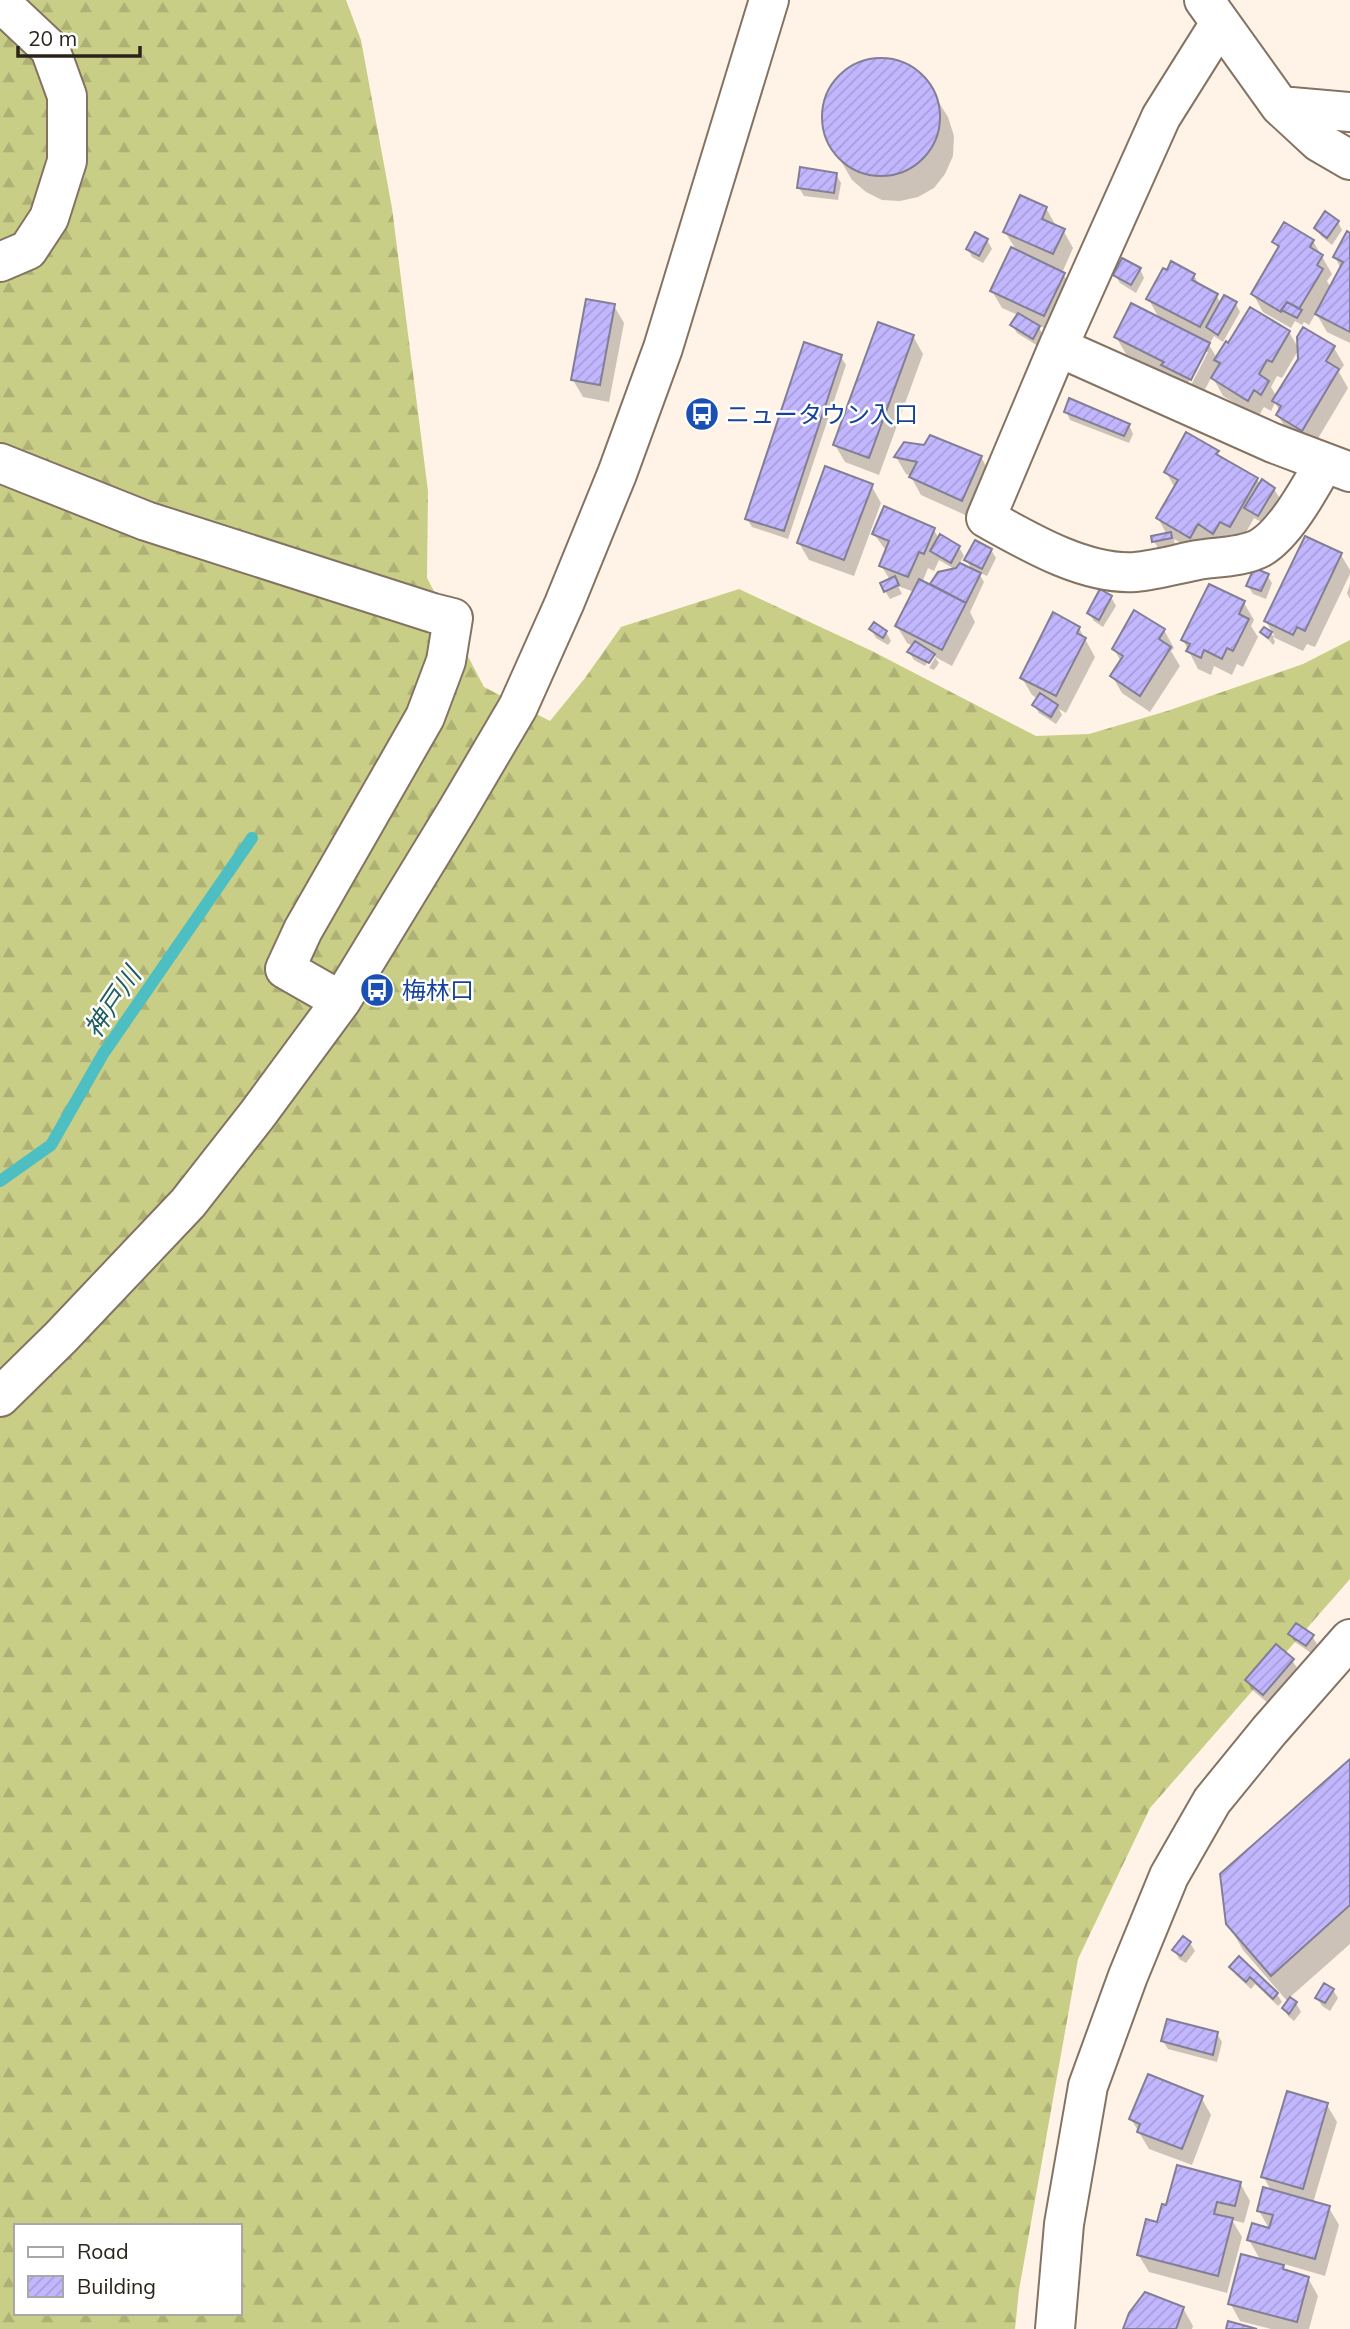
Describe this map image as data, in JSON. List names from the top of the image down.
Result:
{
  "water": ["神戸川"],
  "places": {
    "bus stop": ["ニュータウン入口", "梅林口"]
  },
  "legend": ["Road", "Building"],
  "scale_bar": "20 m"
}
